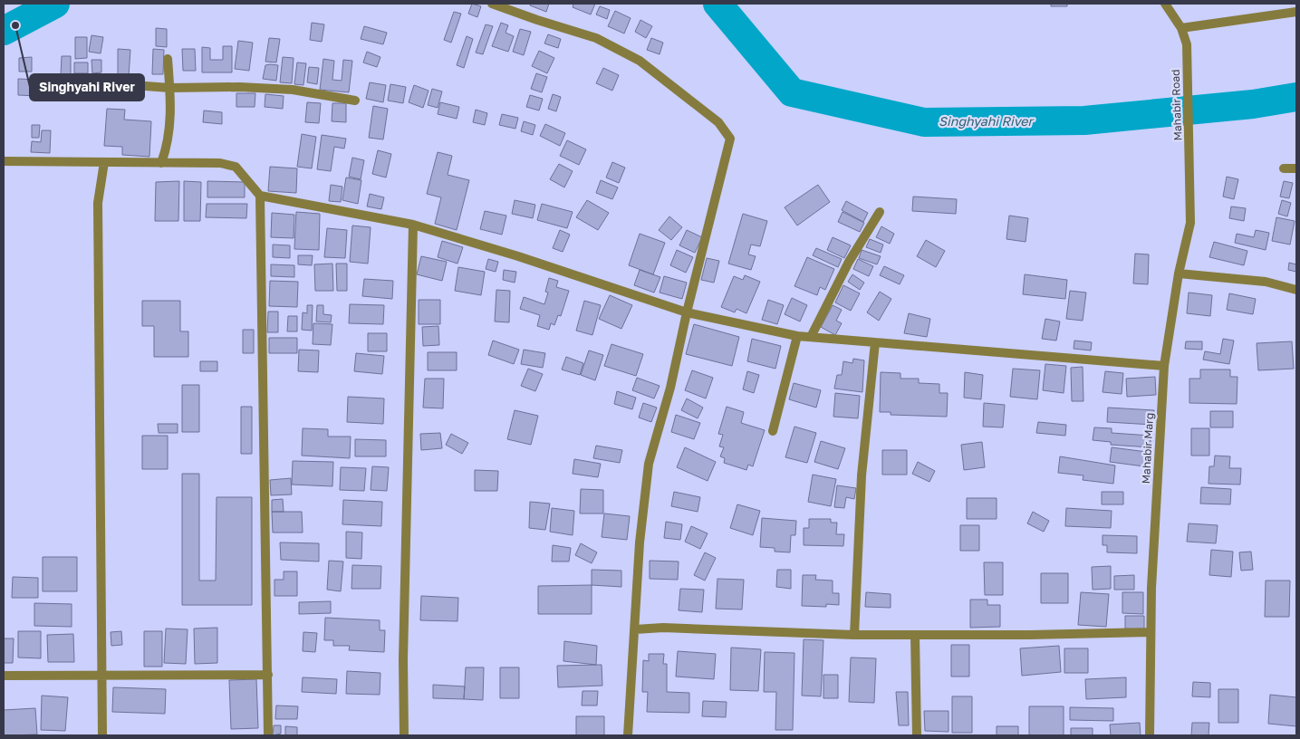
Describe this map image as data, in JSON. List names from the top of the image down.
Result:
{
  "streets": {
    "street": ["Mahabir Road", "Mahabir Marg"]
  },
  "crossings": [
    ["Mahabir Road", "Mahabir Marg"]
  ],
  "water": ["Singhyahi River"],
  "places": ["Singhyahi River"]
}
